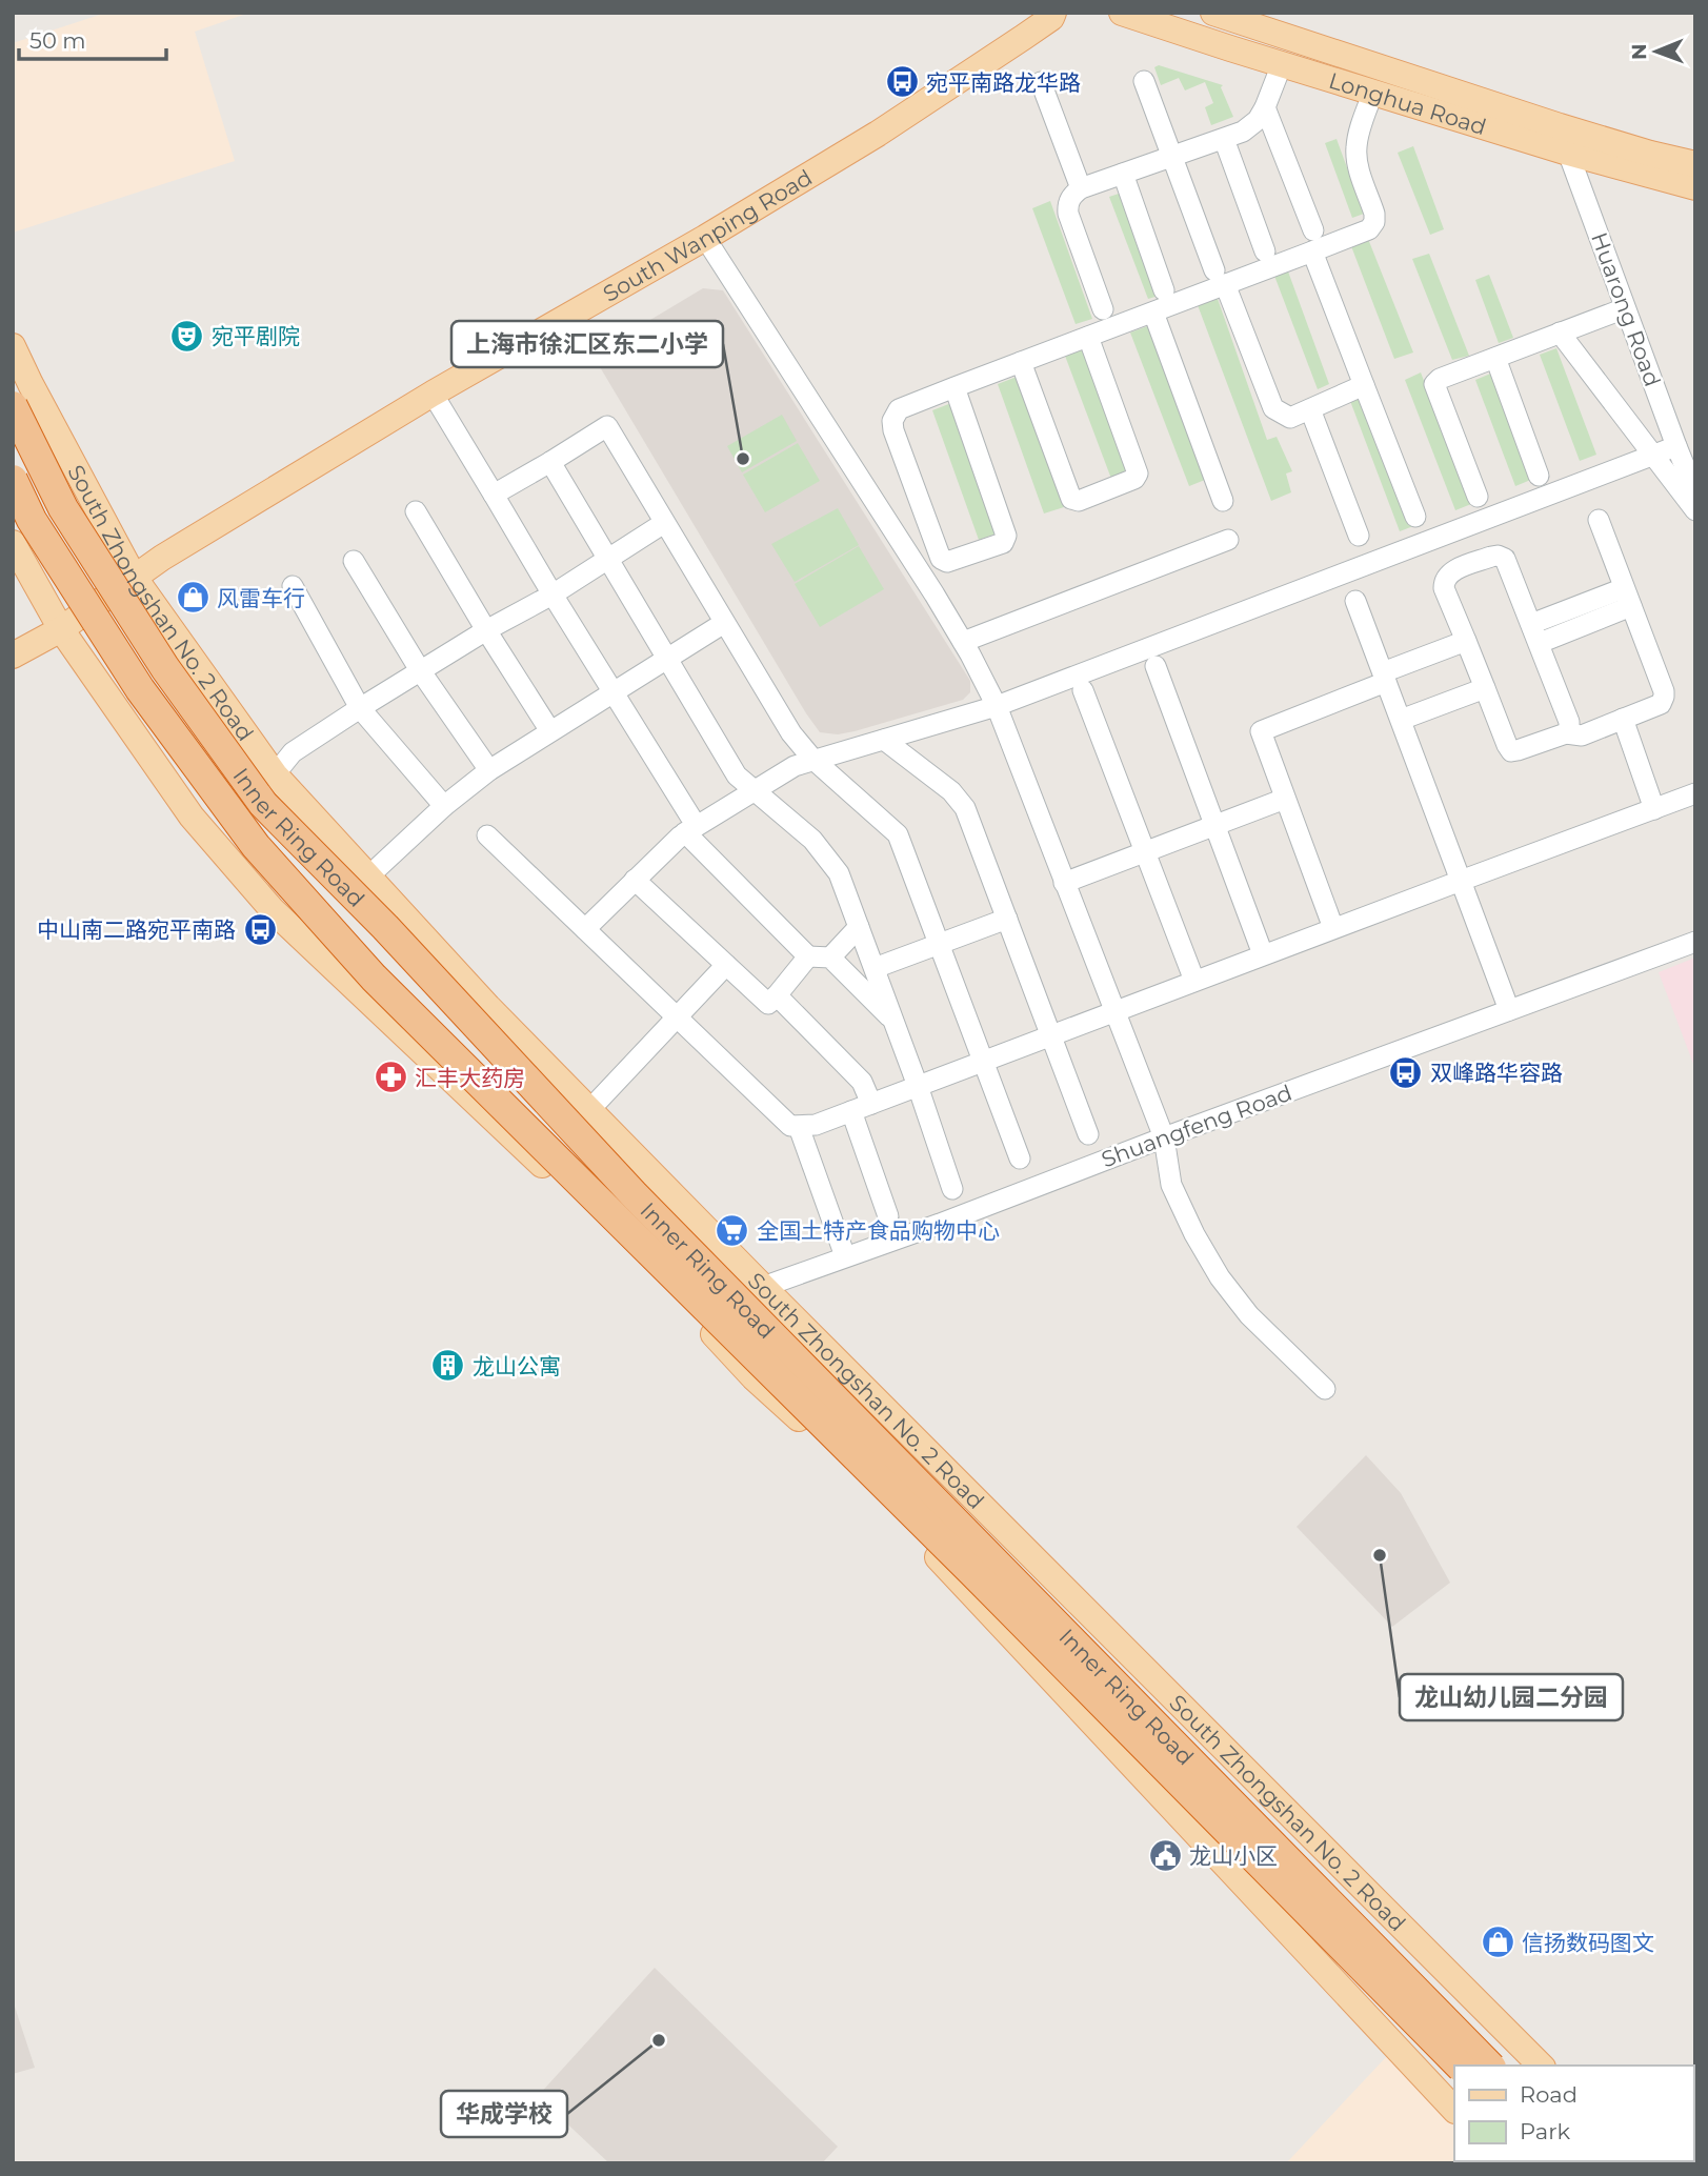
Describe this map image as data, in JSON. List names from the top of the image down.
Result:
{
  "streets": {
    "highway": ["Inner Ring Road"],
    "main road": ["Longhua Road", "South Wanping Road", "South Zhongshan No. 2 Road"],
    "street": ["Huarong Road", "Shuangfeng Road"]
  },
  "crossings": [
    ["Longhua Road", "Huarong Road"],
    ["South Wanping Road", "South Zhongshan No. 2 Road"],
    ["South Zhongshan No. 2 Road", "Shuangfeng Road"]
  ],
  "places": {
    "bus stop": ["宛平南路龙华路", "中山南二路宛平南路", "双峰路华容路"],
    "theatre": ["宛平剧院"],
    "other": ["上海市徐汇区东二小学", "龙山幼儿园二分园", "华成学校"],
    "shop": ["风雷车行", "信扬数码图文"],
    "pharmacy": ["汇丰大药房"],
    "supermarket": ["全国土特产食品购物中心"],
    "building": ["龙山公寓"],
    "public building": ["龙山小区"]
  },
  "legend": ["Road", "Park"],
  "scale_bar": "50 m",
  "north": "left"
}
